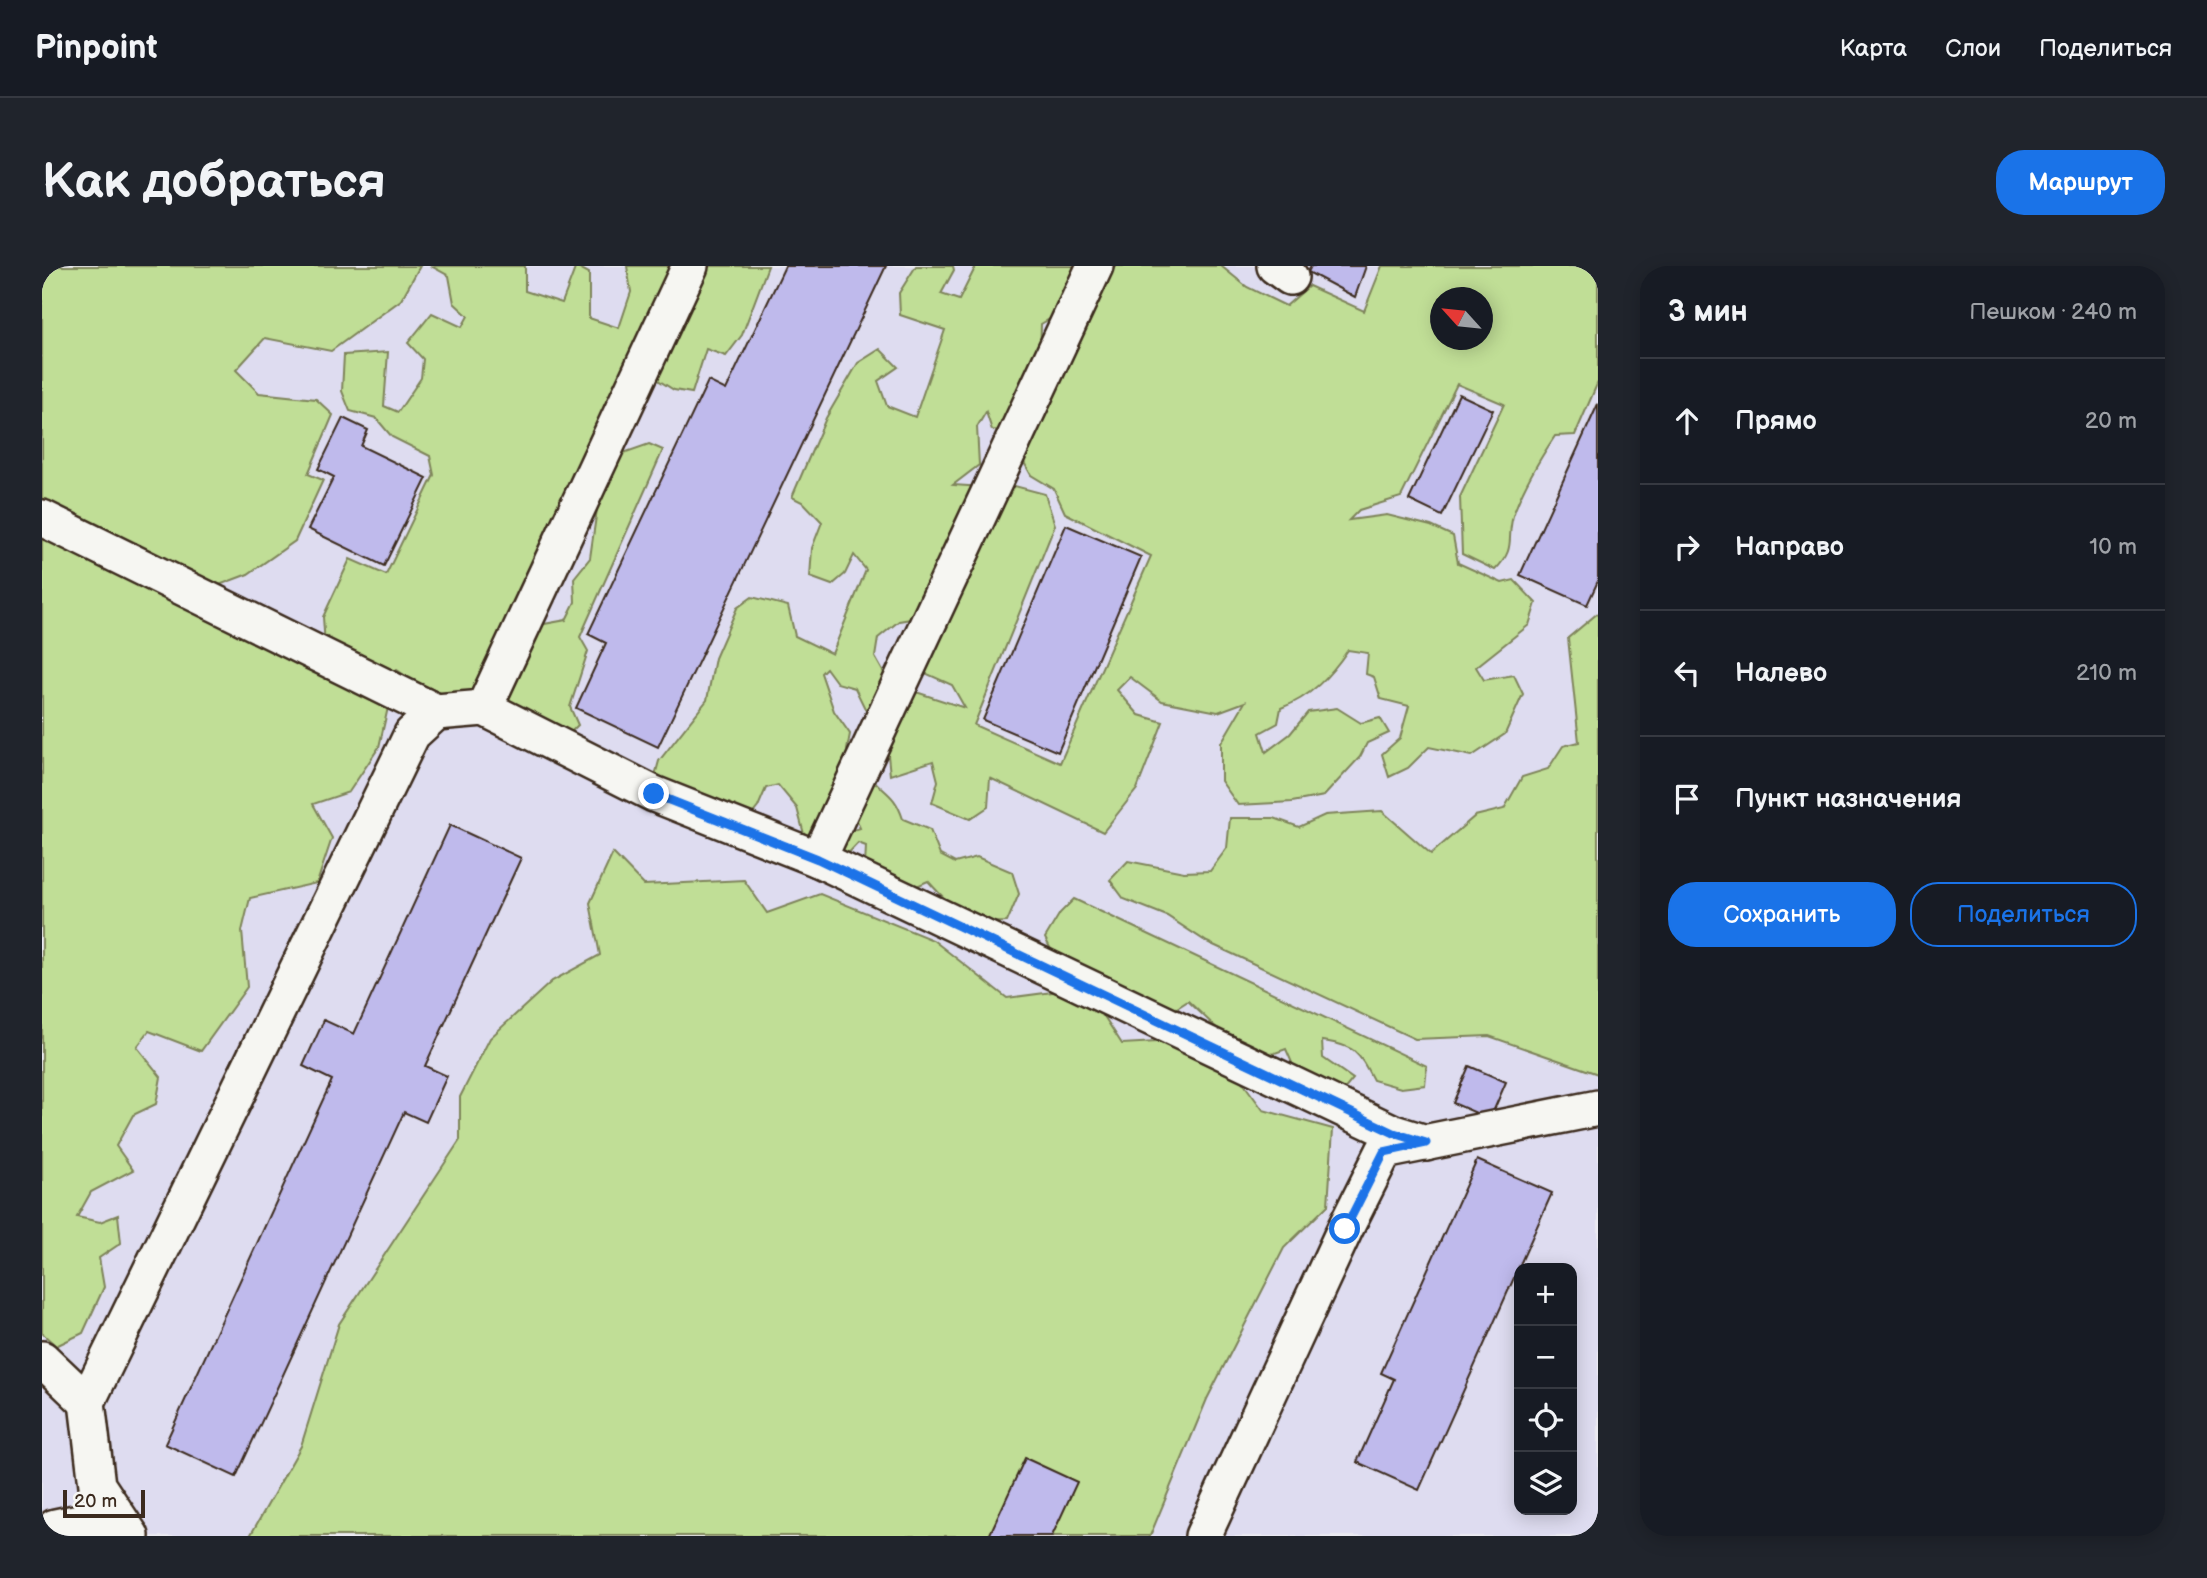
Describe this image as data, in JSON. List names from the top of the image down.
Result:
{
  "scale_bar": "20 m",
  "north": "top left",
  "page": {
    "header": "Pinpoint",
    "nav": ["Карта", "Слои", "Поделиться"],
    "buttons": [
      "Маршрут",
      ["Сохранить", "Поделиться"]
    ],
    "title": "Как добраться",
    "heading": ["3 мин", "Пешком · 240 m"],
    "list": [
      ["Прямо", "20 m"],
      ["Направо", "10 m"],
      ["Налево", "210 m"],
      "Пункт назначения"
    ],
    "map_buttons": ["+", "−"],
    "scale": "20 m"
  }
}
